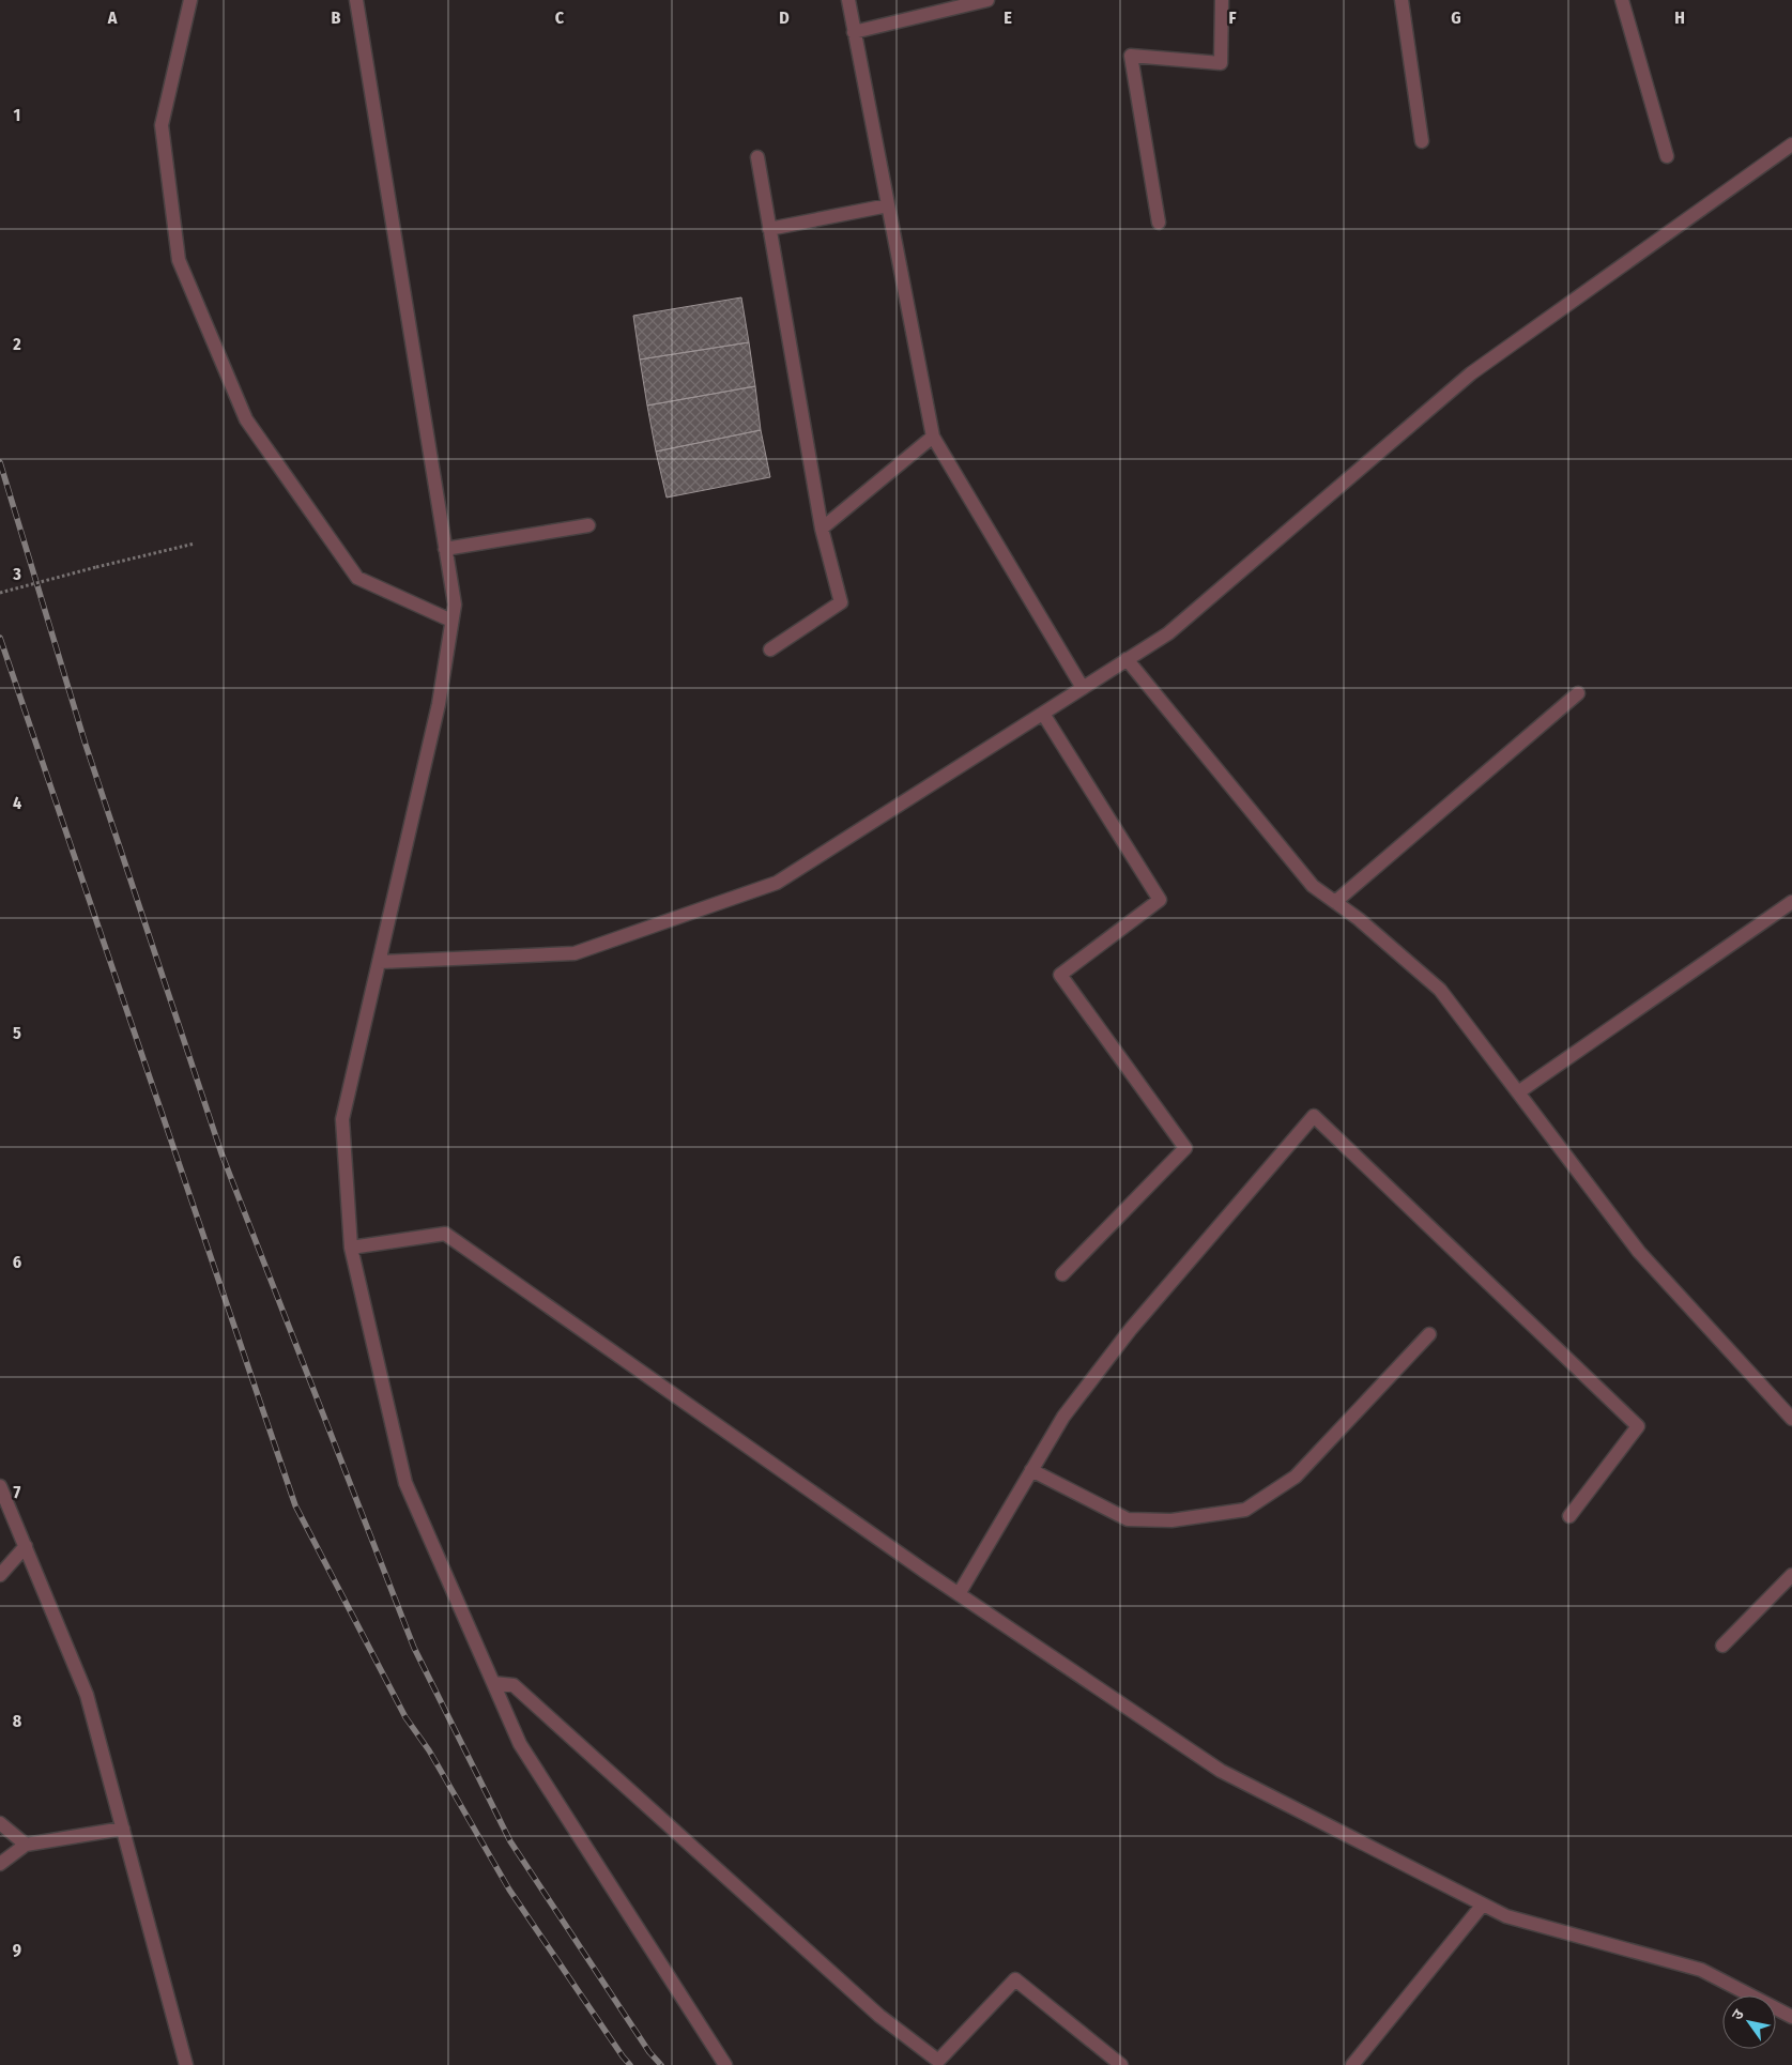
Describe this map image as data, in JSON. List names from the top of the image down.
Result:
{
  "north": "top left",
  "grid": {
    "columns": [
      "A",
      "B",
      "C",
      "D",
      "E",
      "F",
      "G",
      "H"
    ],
    "rows": [
      "1",
      "2",
      "3",
      "4",
      "5",
      "6",
      "7",
      "8",
      "9"
    ]
  }
}
